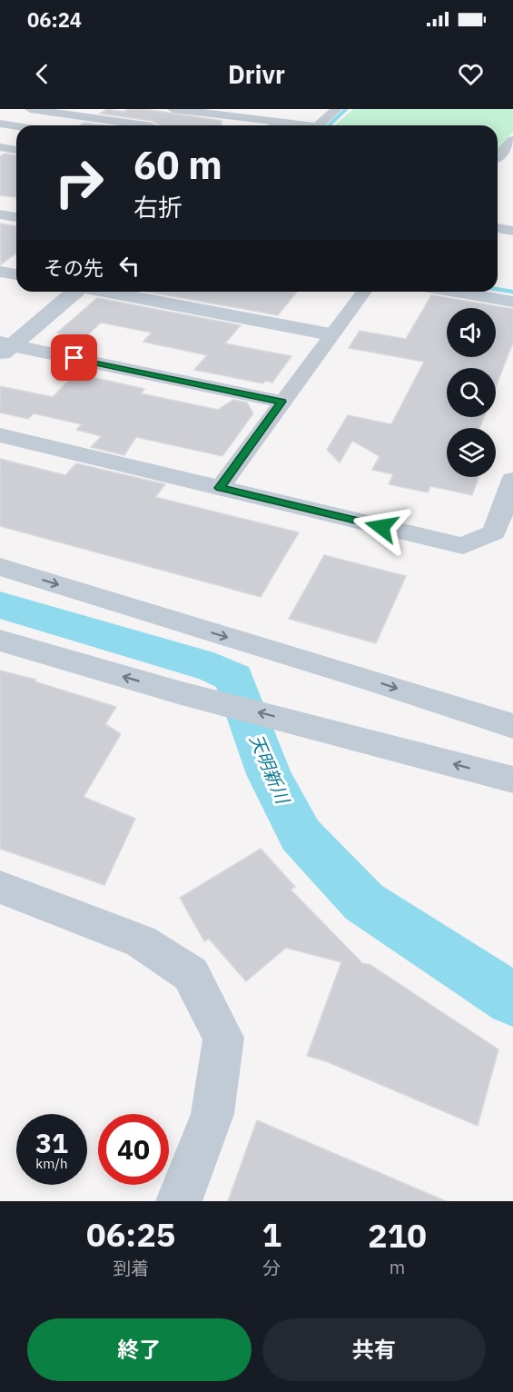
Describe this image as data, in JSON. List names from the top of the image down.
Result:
{
  "water": ["天明新川"],
  "page": {
    "status": "06:24",
    "header": "Drivr",
    "turn": ["60 m", "右折"],
    "then": "その先",
    "speed": "31 km/h",
    "limit": "40",
    "eta": [
      "06:25",
      "到着",
      "1",
      "分",
      "210",
      "m"
    ],
    "buttons": ["終了", "共有"]
  }
}
